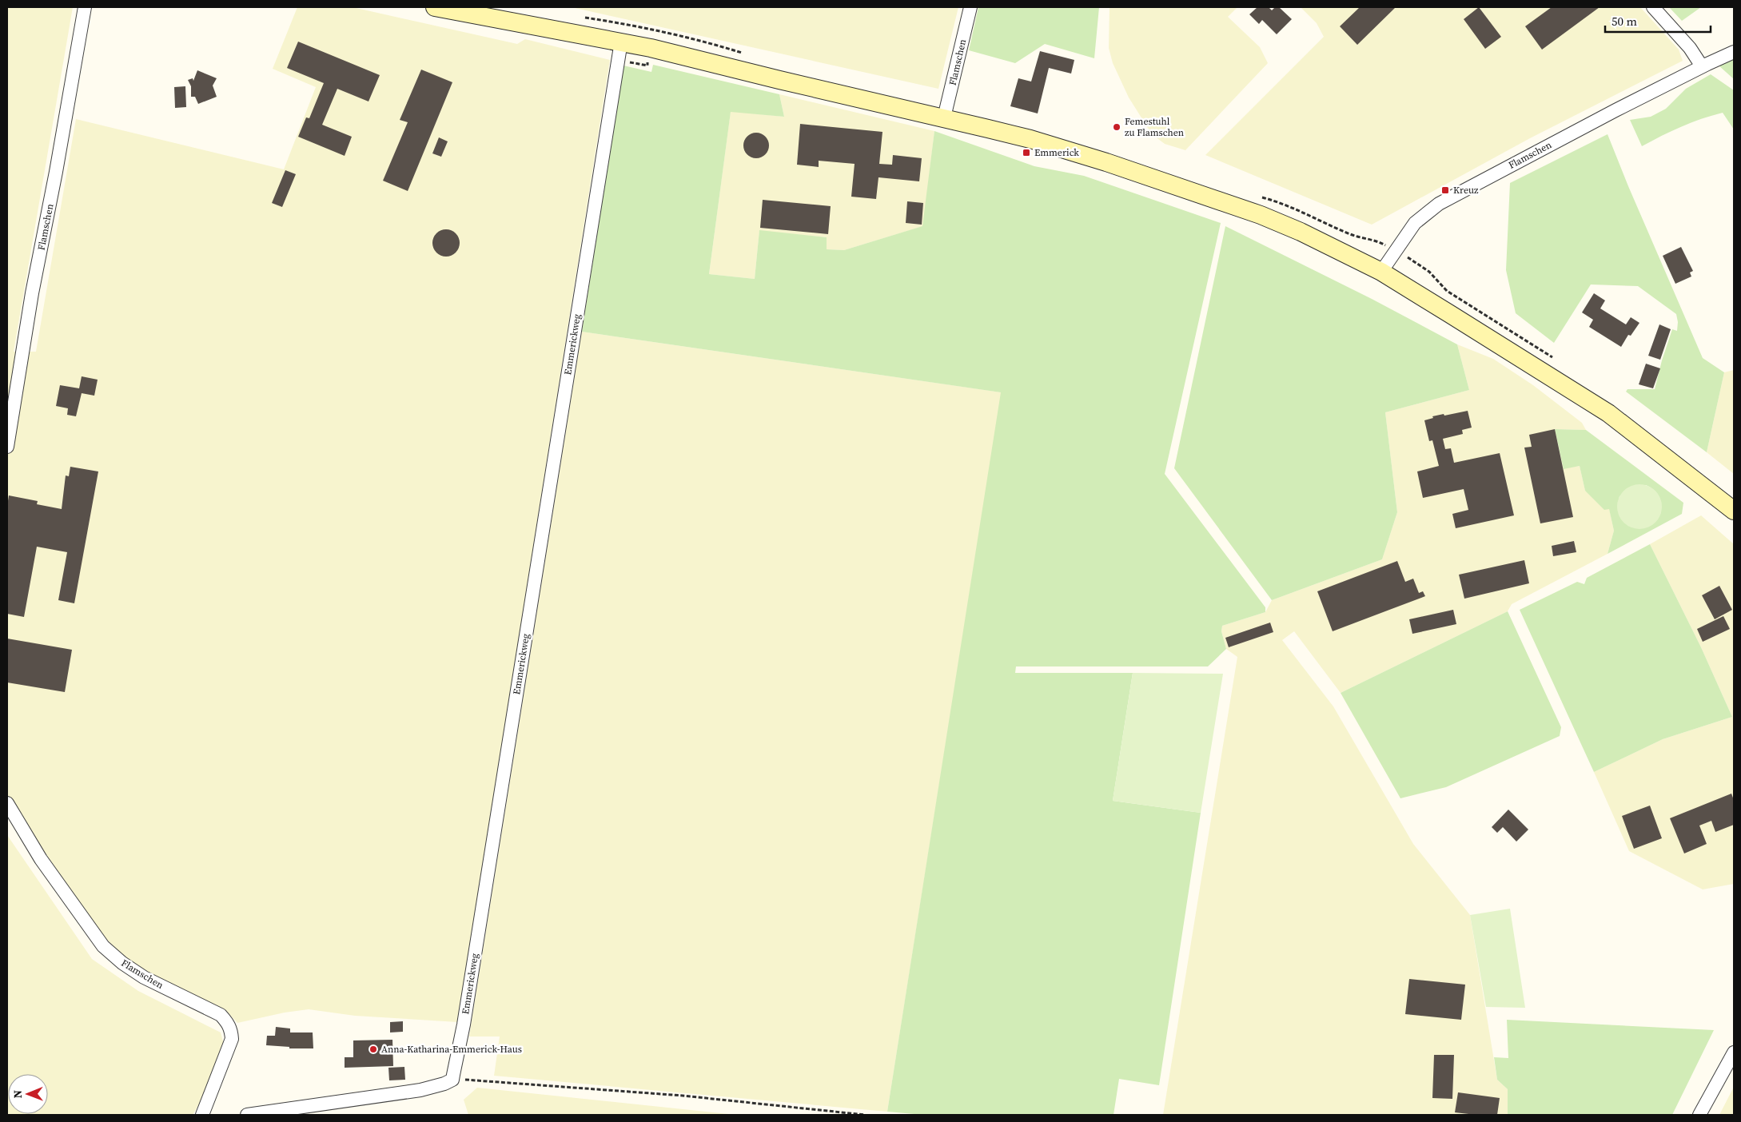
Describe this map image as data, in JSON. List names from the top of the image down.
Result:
{
  "streets": {
    "street": ["Flamschen", "Emmerickweg"]
  },
  "places": {
    "other": ["Femestuhl zu Flamschen", "Anna-Katharina-Emmerick-Haus"],
    "transit": ["Emmerick", "Kreuz"]
  },
  "scale_bar": "50 m",
  "north": "left"
}
